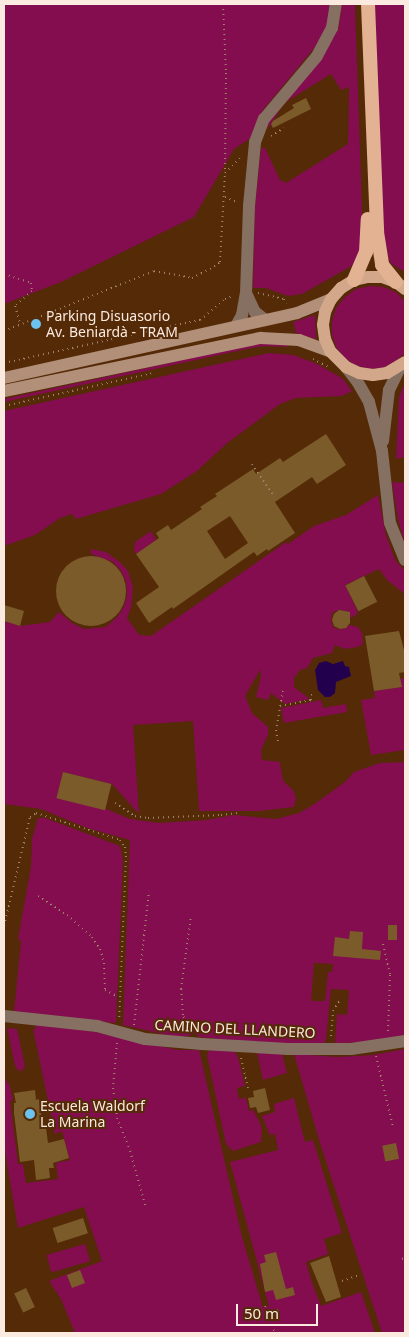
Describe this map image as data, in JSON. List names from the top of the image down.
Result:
{
  "streets": {
    "street": ["CAMINO DEL LLANDERO"]
  },
  "places": ["Parking Disuasorio Av. Beniardà - TRAM", "Escuela Waldorf La Marina"],
  "scale_bar": "50 m"
}
